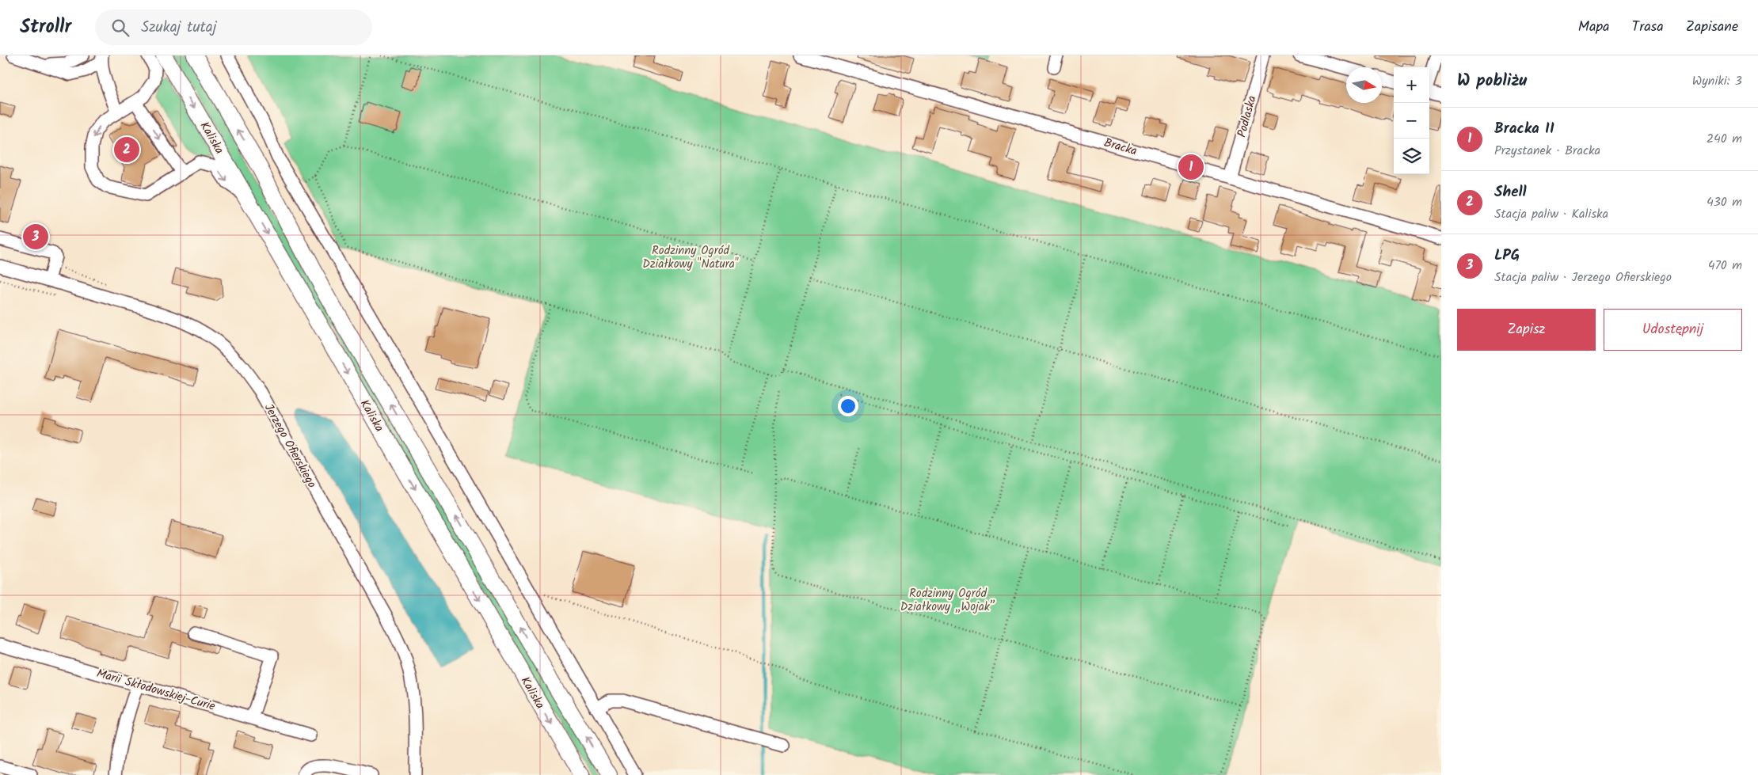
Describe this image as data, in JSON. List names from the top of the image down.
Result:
{
  "streets": {
    "main road": ["Kaliska"],
    "street": [
      "Podlaska",
      "Bracka",
      "Jerzego Ofierskiego",
      "Marii Skłodowskiej-Curie"
    ]
  },
  "crossings": [
    ["Podlaska", "Bracka"]
  ],
  "parks": ["Rodzinny Ogród Działkowy \"Natura\"", "Rodzinny Ogród Działkowy „Wojak”"],
  "north": "right",
  "page": {
    "header": "Strollr",
    "search": "Szukaj tutaj",
    "nav": ["Mapa", "Trasa", "Zapisane"],
    "heading": ["W pobliżu", "Wyniki: 3"],
    "map_buttons": ["+", "−"],
    "list": [
      {
        "mark": "1",
        "name": "Bracka II",
        "note": "Przystanek · Bracka",
        "value": "240 m"
      },
      {
        "mark": "2",
        "name": "Shell",
        "note": "Stacja paliw · Kaliska",
        "value": "430 m"
      },
      {
        "mark": "3",
        "name": "LPG",
        "note": "Stacja paliw · Jerzego Ofierskiego",
        "value": "470 m"
      }
    ],
    "pins": ["2", "1", "3"],
    "buttons": ["Zapisz", "Udostępnij"]
  }
}
